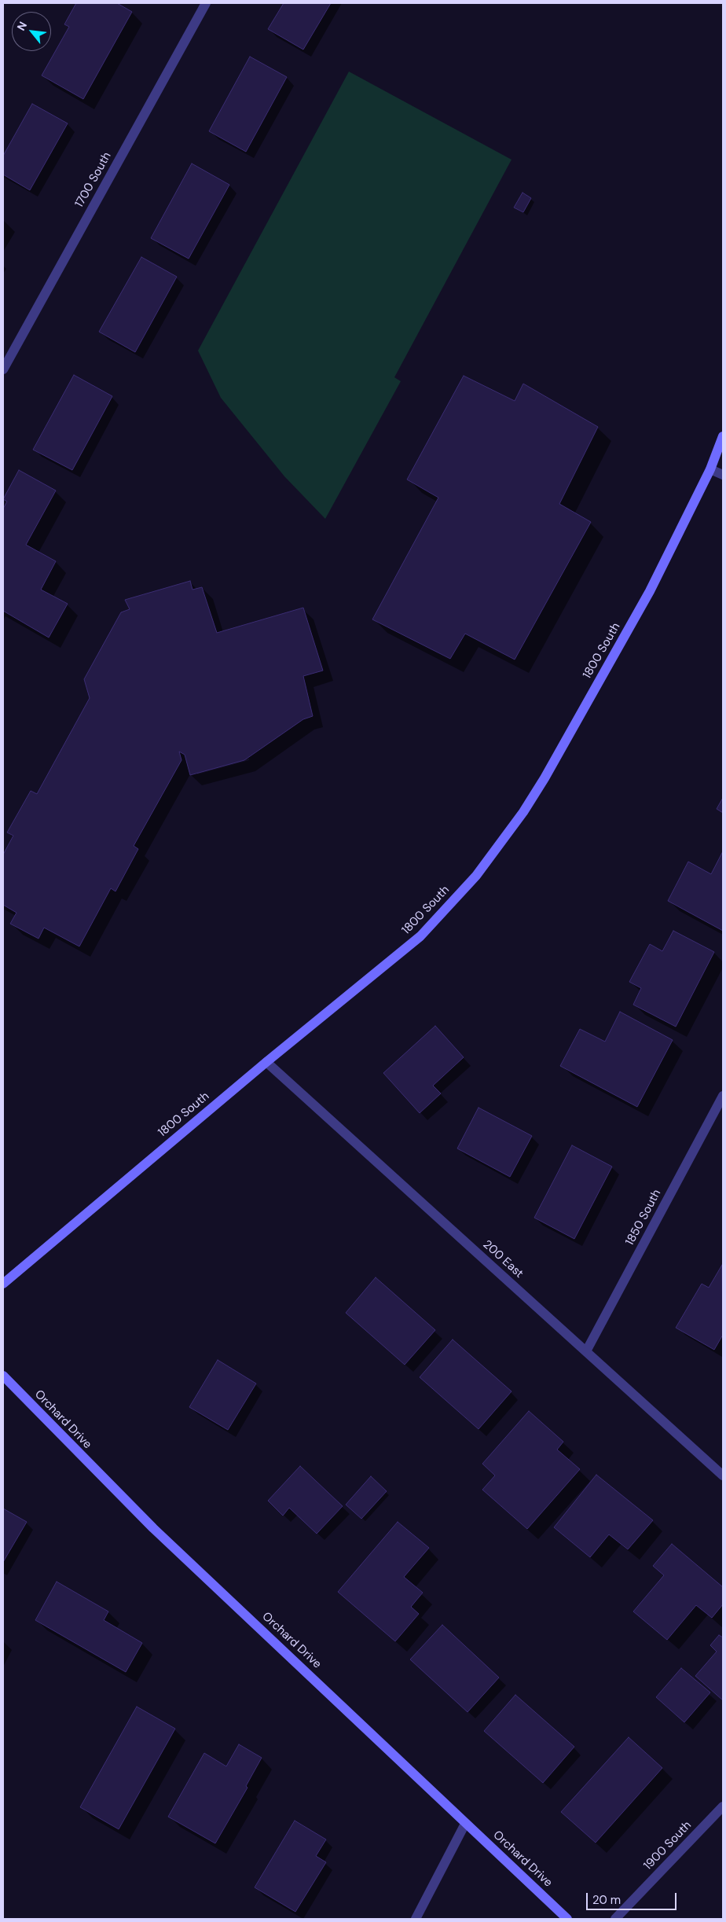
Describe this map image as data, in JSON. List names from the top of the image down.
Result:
{
  "streets": {
    "main road": ["1800 South", "Orchard Drive"],
    "street": [
      "1700 South",
      "1850 South",
      "200 East",
      "1900 South"
    ]
  },
  "crossings": [
    ["1800 South", "200 East"],
    ["1850 South", "200 East"]
  ],
  "scale_bar": "20 m",
  "north": "top left"
}
